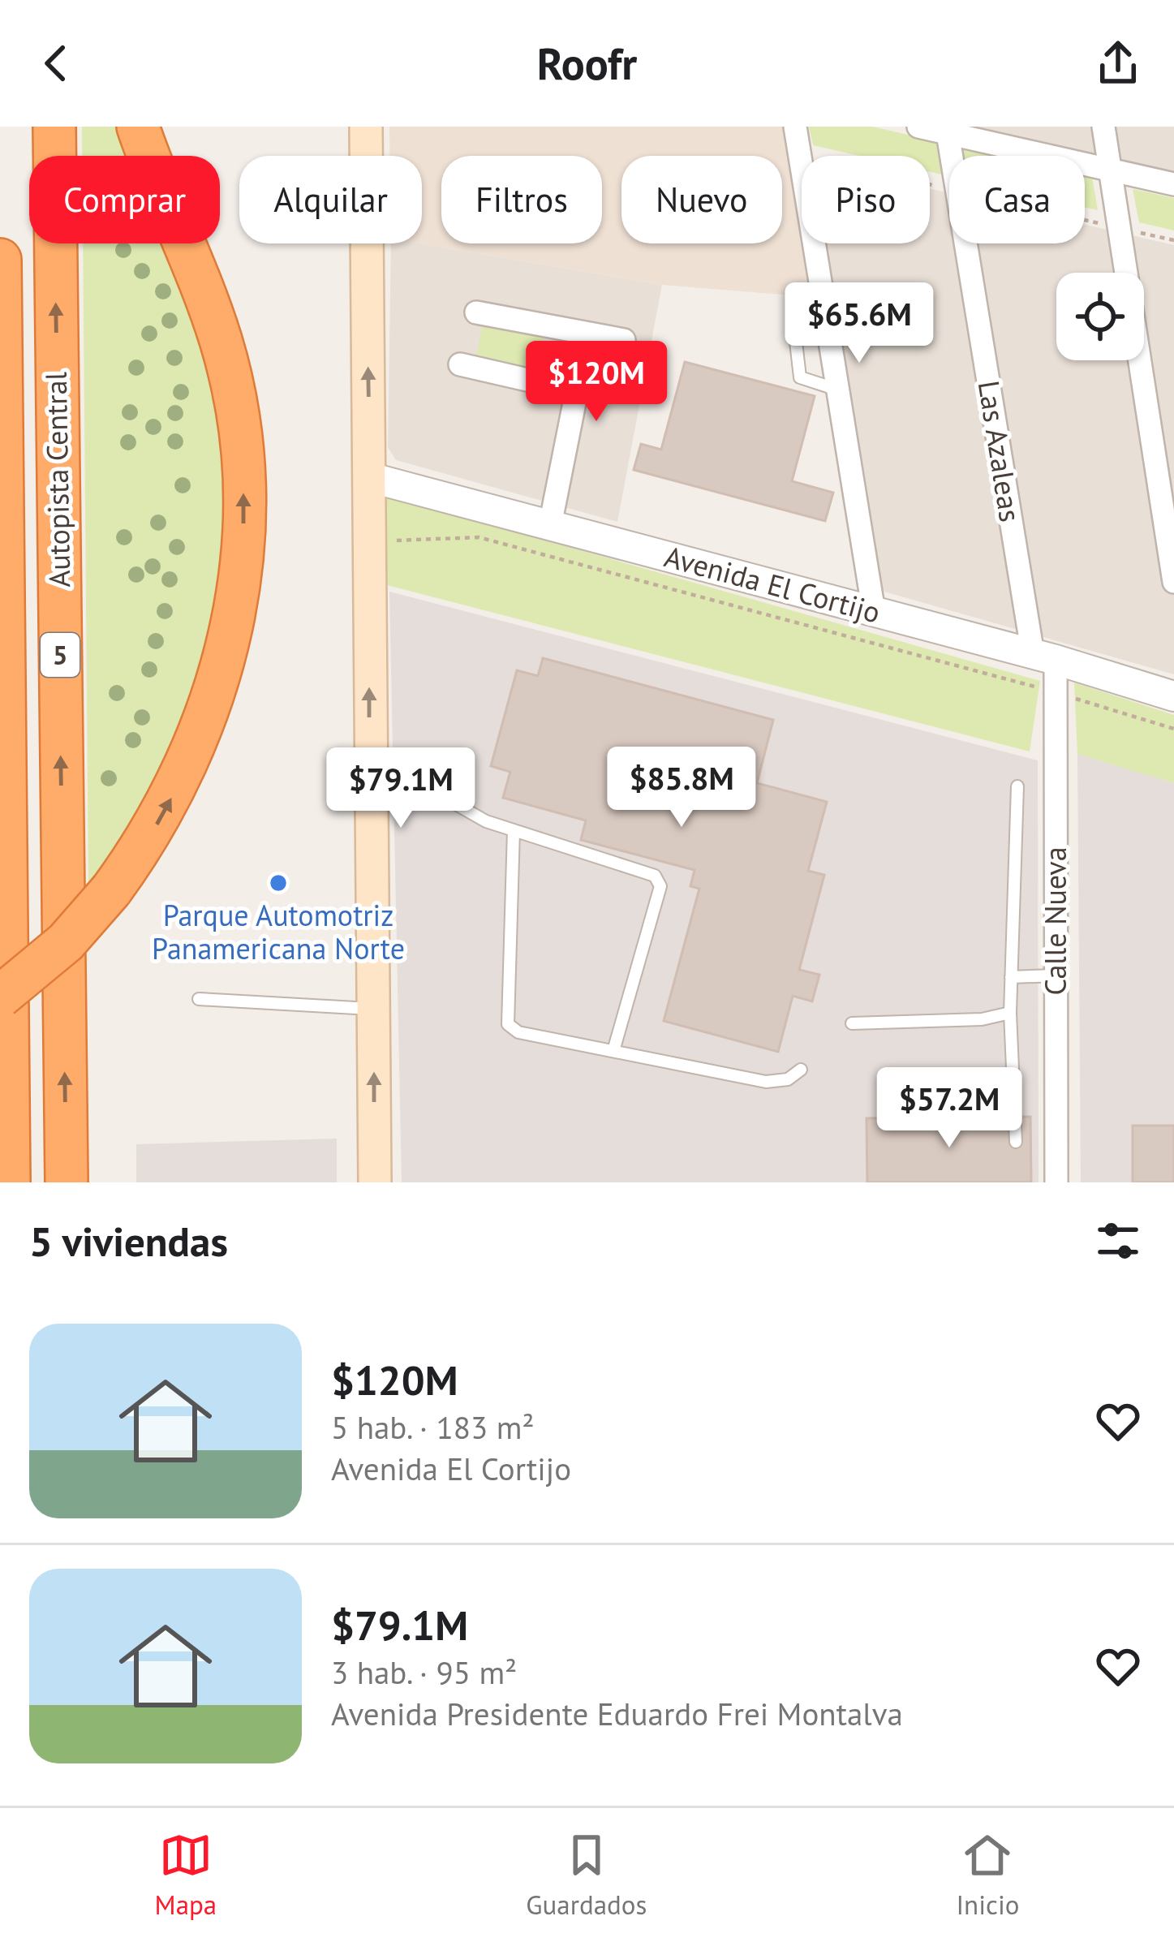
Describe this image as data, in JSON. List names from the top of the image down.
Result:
{
  "streets": {
    "highway": ["Autopista Central", "5"],
    "street": ["Las Azaleas", "Avenida El Cortijo", "Calle Nueva"]
  },
  "crossings": [
    ["Las Azaleas", "Avenida El Cortijo"],
    ["Las Azaleas", "Calle Nueva"],
    ["Avenida El Cortijo", "Calle Nueva"]
  ],
  "places": ["Parque Automotriz Panamericana Norte"],
  "page": {
    "header": "Roofr",
    "chip": [
      "Comprar",
      "Alquilar",
      "Filtros",
      "Nuevo",
      "Piso",
      "Casa"
    ],
    "price": [
      "$65.6M",
      "$120M",
      "$85.8M",
      "$79.1M",
      "$57.2M"
    ],
    "heading": "5 viviendas",
    "list": [
      {
        "name": "$120M",
        "note": "5 hab. · 183 m² · Avenida El Cortijo"
      },
      {
        "name": "$79.1M",
        "note": "3 hab. · 95 m² · Avenida Presidente Eduardo Frei Montalva"
      }
    ],
    "tabs": ["Mapa", "Guardados", "Inicio"]
  }
}
